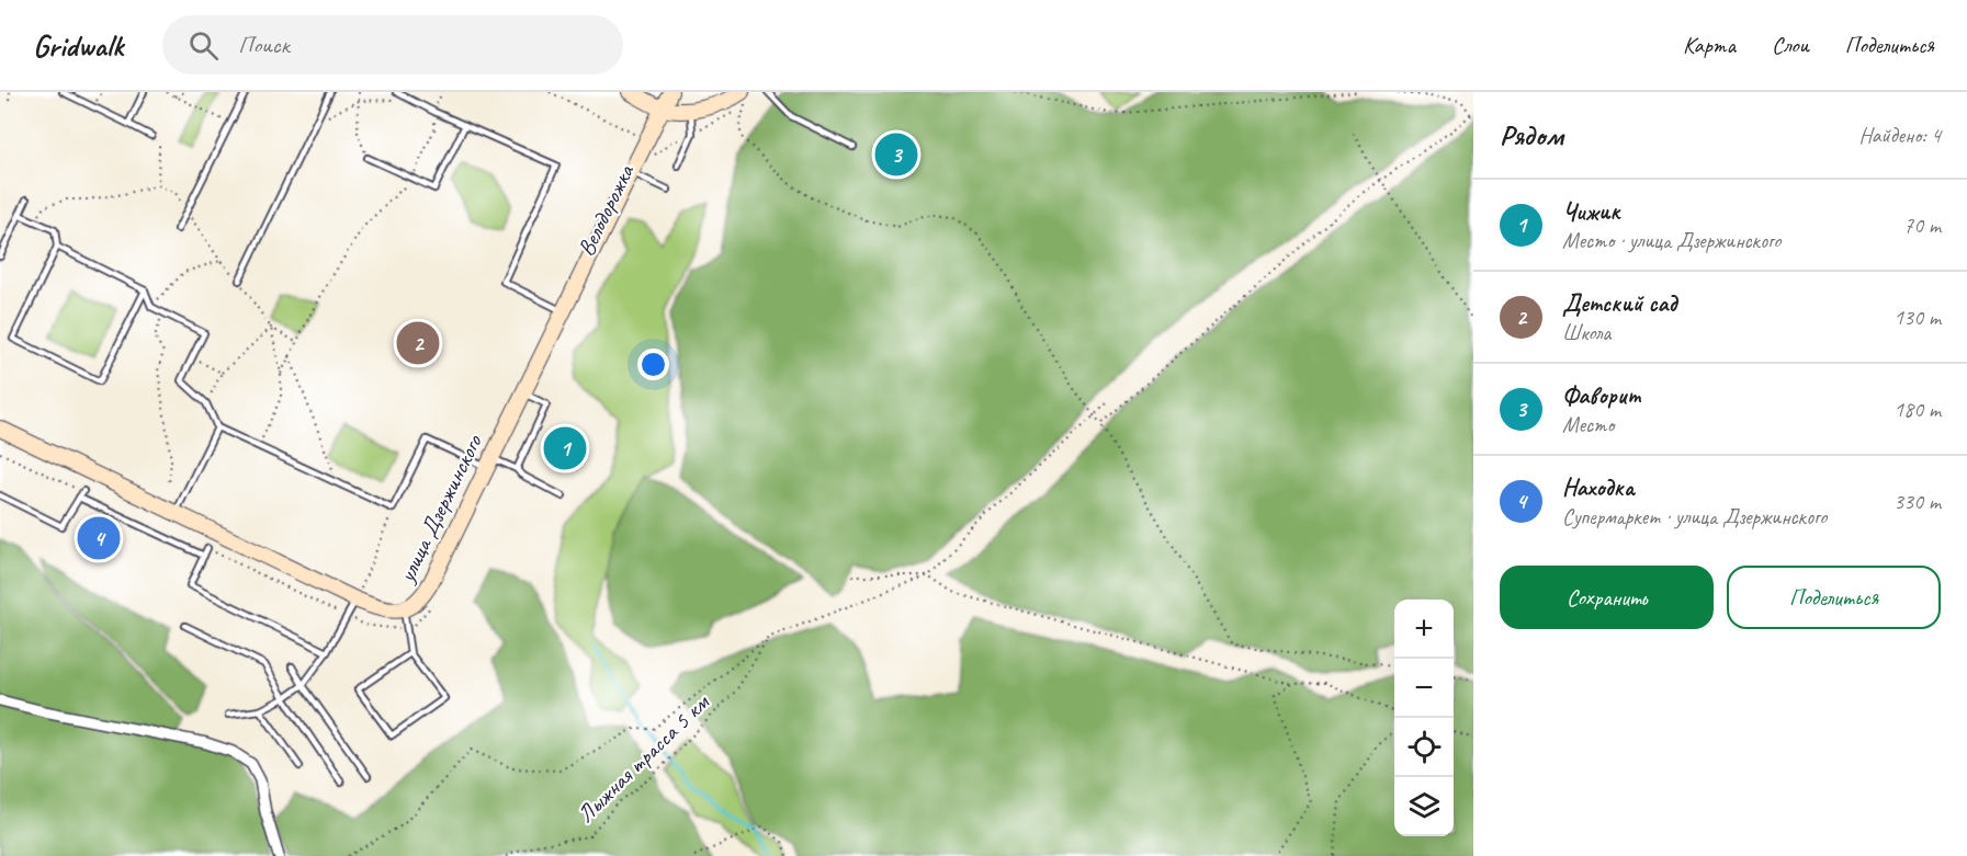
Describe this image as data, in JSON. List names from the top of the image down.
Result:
{
  "streets": {
    "main road": ["улица Дзержинского"],
    "path": ["Велодорожка", "Лыжная трасса 5 км"]
  },
  "crossings": [
    ["Велодорожка", "улица Дзержинского"]
  ],
  "page": {
    "header": "Gridwalk",
    "search": "Поиск",
    "nav": ["Карта", "Слои", "Поделиться"],
    "heading": ["Рядом", "Найдено: 4"],
    "pins": [
      "3",
      "2",
      "1",
      "4"
    ],
    "list": [
      {
        "mark": "1",
        "name": "Чижик",
        "note": "Место · улица Дзержинского",
        "value": "70 m"
      },
      {
        "mark": "2",
        "name": "Детский сад",
        "note": "Школа",
        "value": "130 m"
      },
      {
        "mark": "3",
        "name": "Фаворит",
        "note": "Место",
        "value": "180 m"
      },
      {
        "mark": "4",
        "name": "Находка",
        "note": "Супермаркет · улица Дзержинского",
        "value": "330 m"
      }
    ],
    "buttons": ["Сохранить", "Поделиться"],
    "map_buttons": ["+", "−"]
  }
}
